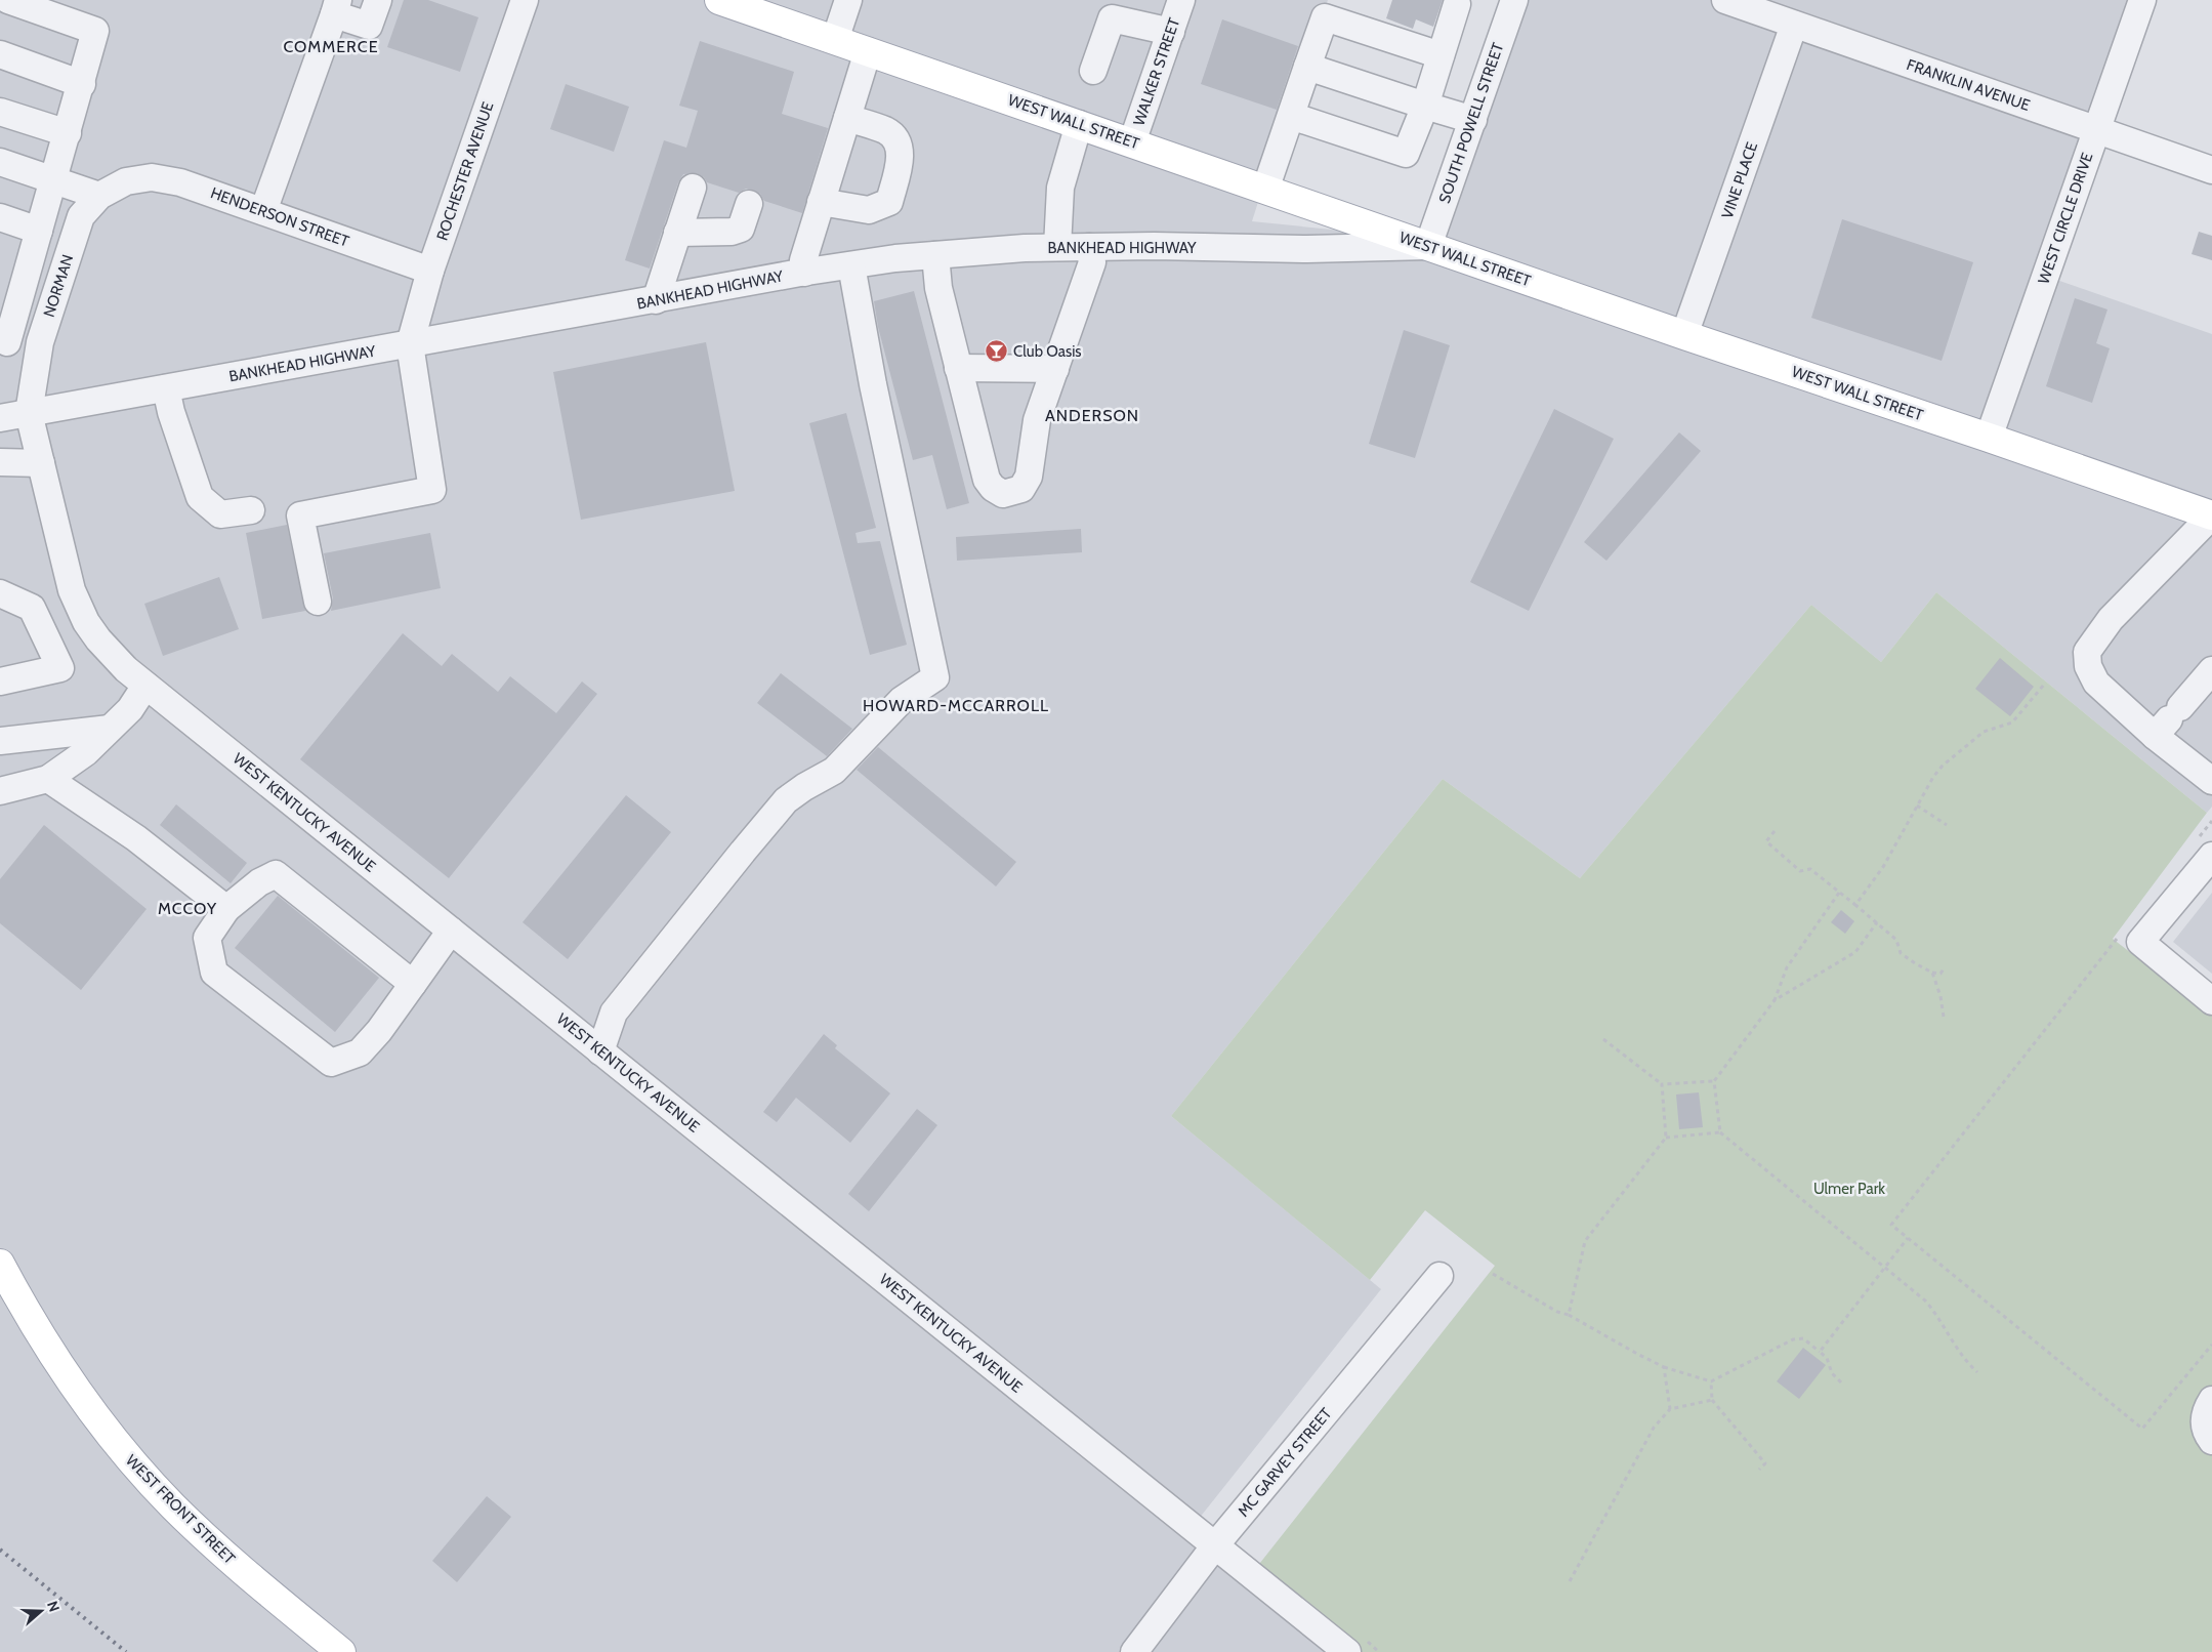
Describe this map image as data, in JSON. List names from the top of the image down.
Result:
{
  "streets": {
    "main road": ["WEST WALL STREET", "WEST FRONT STREET"],
    "street": [
      "WALKER STREET",
      "FRANKLIN AVENUE",
      "SOUTH POWELL STREET",
      "ROCHESTER AVENUE",
      "VINE PLACE",
      "HENDERSON STREET",
      "WEST CIRCLE DRIVE",
      "BANKHEAD HIGHWAY",
      "NORMAN",
      "WEST KENTUCKY AVENUE",
      "MC GARVEY STREET"
    ]
  },
  "crossings": [
    ["WALKER STREET", "WEST WALL STREET"],
    ["FRANKLIN AVENUE", "VINE PLACE"],
    ["FRANKLIN AVENUE", "WEST CIRCLE DRIVE"],
    ["WEST WALL STREET", "SOUTH POWELL STREET"],
    ["WEST WALL STREET", "VINE PLACE"],
    ["WEST WALL STREET", "WEST CIRCLE DRIVE"],
    ["WEST WALL STREET", "BANKHEAD HIGHWAY"],
    ["SOUTH POWELL STREET", "BANKHEAD HIGHWAY"],
    ["ROCHESTER AVENUE", "HENDERSON STREET"],
    ["ROCHESTER AVENUE", "BANKHEAD HIGHWAY"],
    ["HENDERSON STREET", "NORMAN"],
    ["BANKHEAD HIGHWAY", "NORMAN"],
    ["BANKHEAD HIGHWAY", "WEST KENTUCKY AVENUE"],
    ["NORMAN", "WEST KENTUCKY AVENUE"],
    ["WEST KENTUCKY AVENUE", "MC GARVEY STREET"]
  ],
  "districts": [
    "COMMERCE",
    "ANDERSON",
    "HOWARD-MCCARROLL",
    "MCCOY"
  ],
  "parks": ["Ulmer Park"],
  "places": {
    "bar": ["Club Oasis"]
  },
  "north": "right"
}
